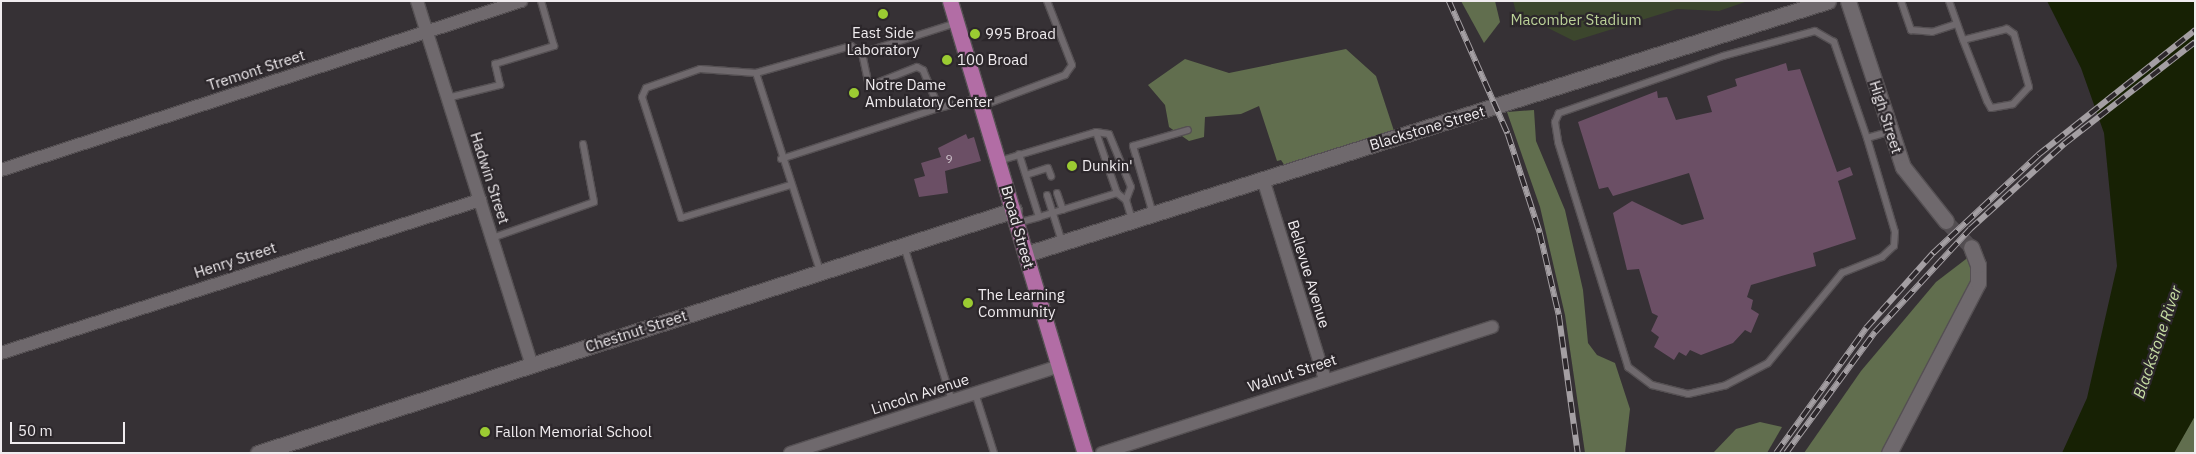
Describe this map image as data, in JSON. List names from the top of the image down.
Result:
{
  "streets": {
    "main road": ["Broad Street"],
    "street": [
      "Tremont Street",
      "High Street",
      "Blackstone Street",
      "Hadwin Street",
      "Henry Street",
      "Bellevue Avenue",
      "Chestnut Street",
      "Walnut Street",
      "Lincoln Avenue"
    ]
  },
  "crossings": [
    ["Tremont Street", "Hadwin Street"],
    ["Blackstone Street", "Broad Street"],
    ["Blackstone Street", "Bellevue Avenue"],
    ["Hadwin Street", "Henry Street"],
    ["Hadwin Street", "Chestnut Street"],
    ["Broad Street", "Chestnut Street"],
    ["Broad Street", "Lincoln Avenue"],
    ["Bellevue Avenue", "Walnut Street"]
  ],
  "water": ["Blackstone River"],
  "parks": ["Macomber Stadium"],
  "places": [
    "East Side Laboratory",
    "995 Broad",
    "100 Broad",
    "Notre Dame Ambulatory Center",
    "Dunkin'",
    "The Learning Community",
    "Fallon Memorial School"
  ],
  "house_numbers": ["9"],
  "scale_bar": "50 m"
}
